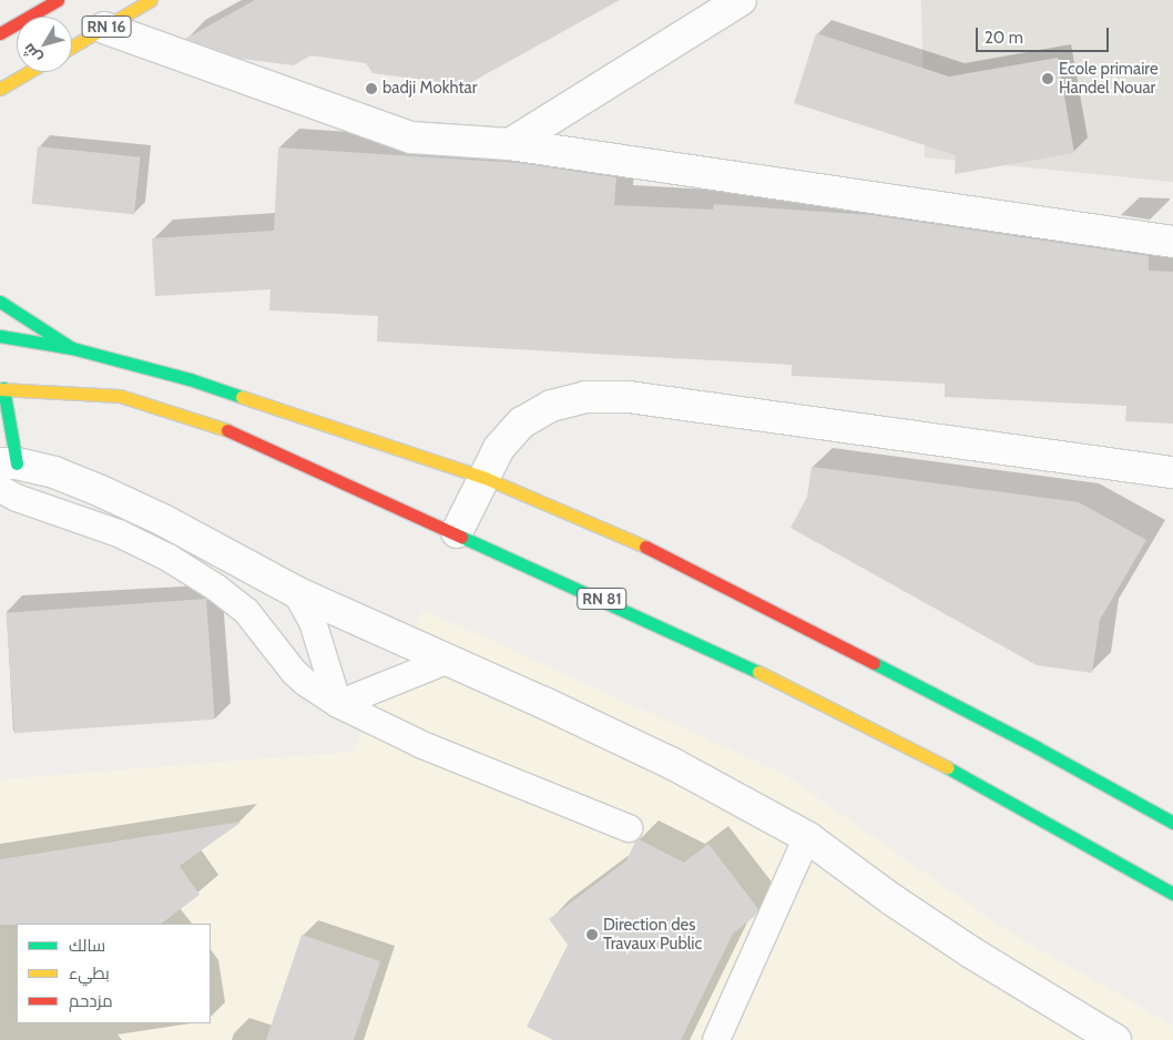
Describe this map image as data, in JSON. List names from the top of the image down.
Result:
{
  "streets": {
    "main road": ["RN 16", "RN 81"]
  },
  "places": ["Ecole primaire Handel Nouar", "badji Mokhtar", "Direction des Travaux Public"],
  "legend": ["سالك", "بطيء", "مزدحم"],
  "scale_bar": "20 m",
  "north": "bottom left"
}
